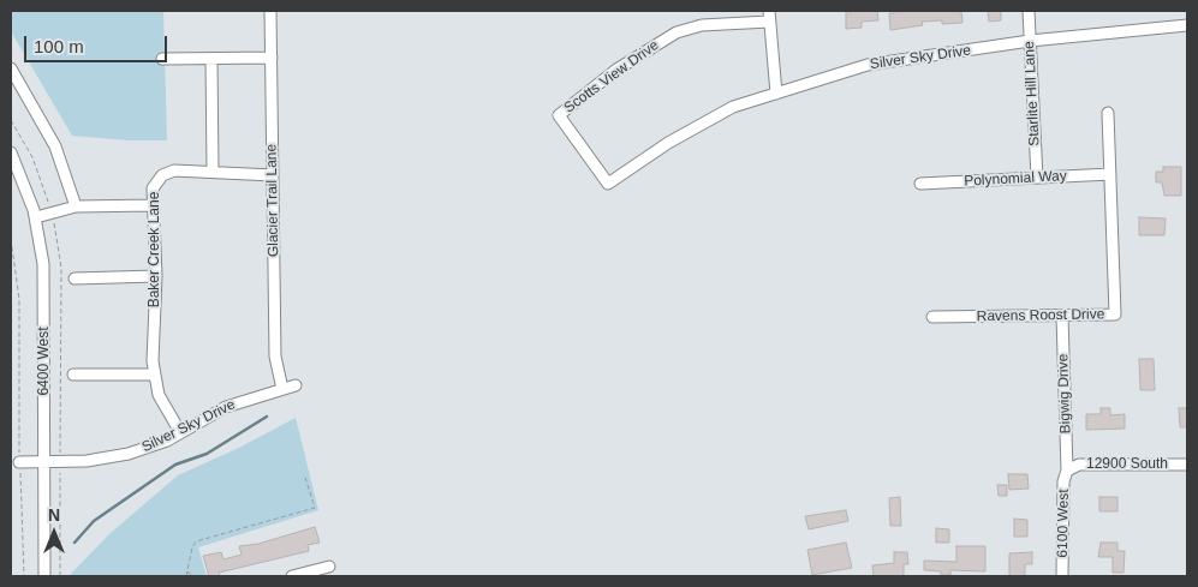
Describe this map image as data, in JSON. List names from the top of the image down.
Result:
{
  "streets": {
    "street": [
      "Silver Sky Drive",
      "Scotts View Drive",
      "Starlite Hill Lane",
      "Polynomial Way",
      "Glacier Trail Lane",
      "Baker Creek Lane",
      "Ravens Roost Drive",
      "6400 West",
      "Bigwig Drive",
      "12900 South",
      "6100 West"
    ]
  },
  "crossings": [
    ["Silver Sky Drive", "Scotts View Drive"],
    ["Silver Sky Drive", "Starlite Hill Lane"],
    ["Silver Sky Drive", "Glacier Trail Lane"],
    ["Silver Sky Drive", "Baker Creek Lane"],
    ["Silver Sky Drive", "6400 West"],
    ["Starlite Hill Lane", "Polynomial Way"],
    ["Polynomial Way", "Ravens Roost Drive"],
    ["Glacier Trail Lane", "Baker Creek Lane"],
    ["Ravens Roost Drive", "Bigwig Drive"],
    ["Bigwig Drive", "12900 South"],
    ["Bigwig Drive", "6100 West"],
    ["12900 South", "6100 West"]
  ],
  "scale_bar": "100 m",
  "north": "top"
}
